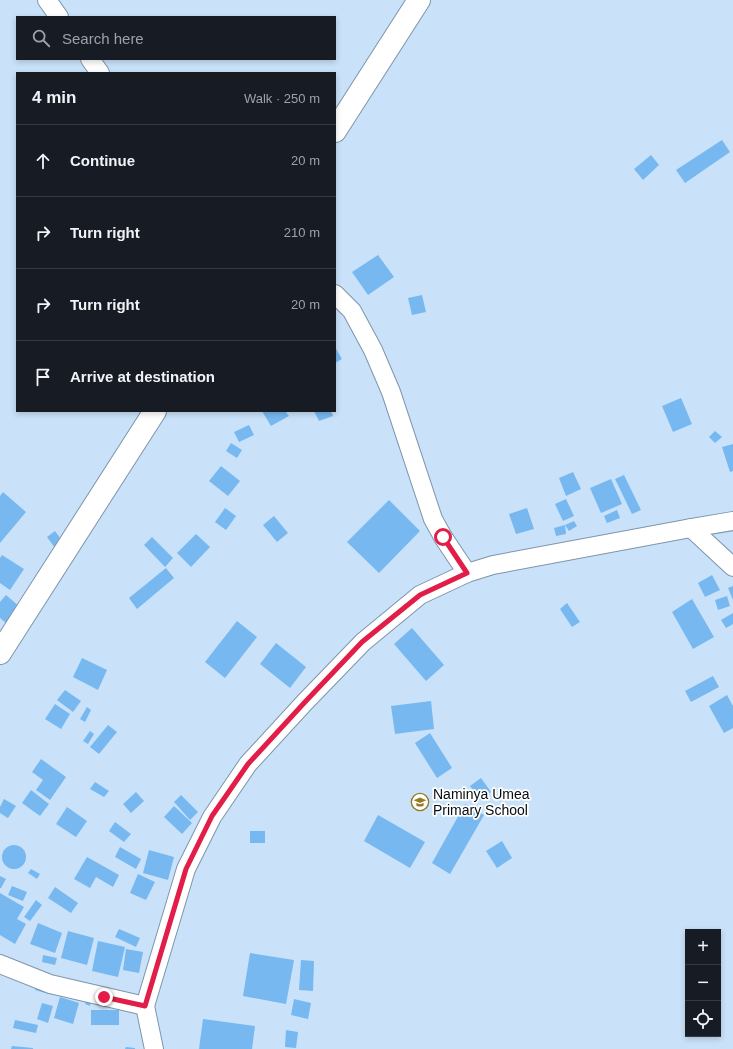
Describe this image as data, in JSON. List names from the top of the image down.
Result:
{
  "places": {
    "school or university": ["Naminya Umea Primary School"]
  },
  "page": {
    "search": "Search here",
    "heading": ["4 min", "Walk · 250 m"],
    "list": [
      ["Continue", "20 m"],
      ["Turn right", "210 m"],
      ["Turn right", "20 m"],
      "Arrive at destination"
    ],
    "map_buttons": ["+", "−"]
  }
}
